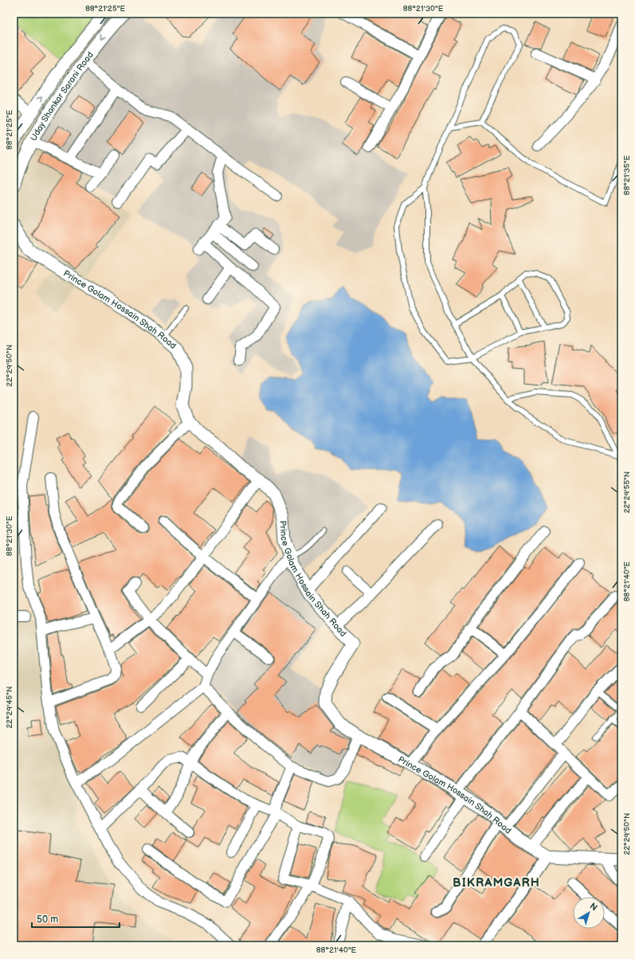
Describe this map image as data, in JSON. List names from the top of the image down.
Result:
{
  "streets": {
    "street": ["Uday Shankar Sarani Road", "Prince Golam Hossain Shah Road"]
  },
  "districts": ["BIKRAMGARH"],
  "scale_bar": "50 m",
  "north": "top right",
  "coordinates": [
    "88°21'25\"E",
    "88°21'30\"E",
    "88°21'35\"E",
    "22°29'50\"N",
    "22°29'55\"N",
    "88°21'40\"E",
    "22°29'45\"N"
  ]
}
